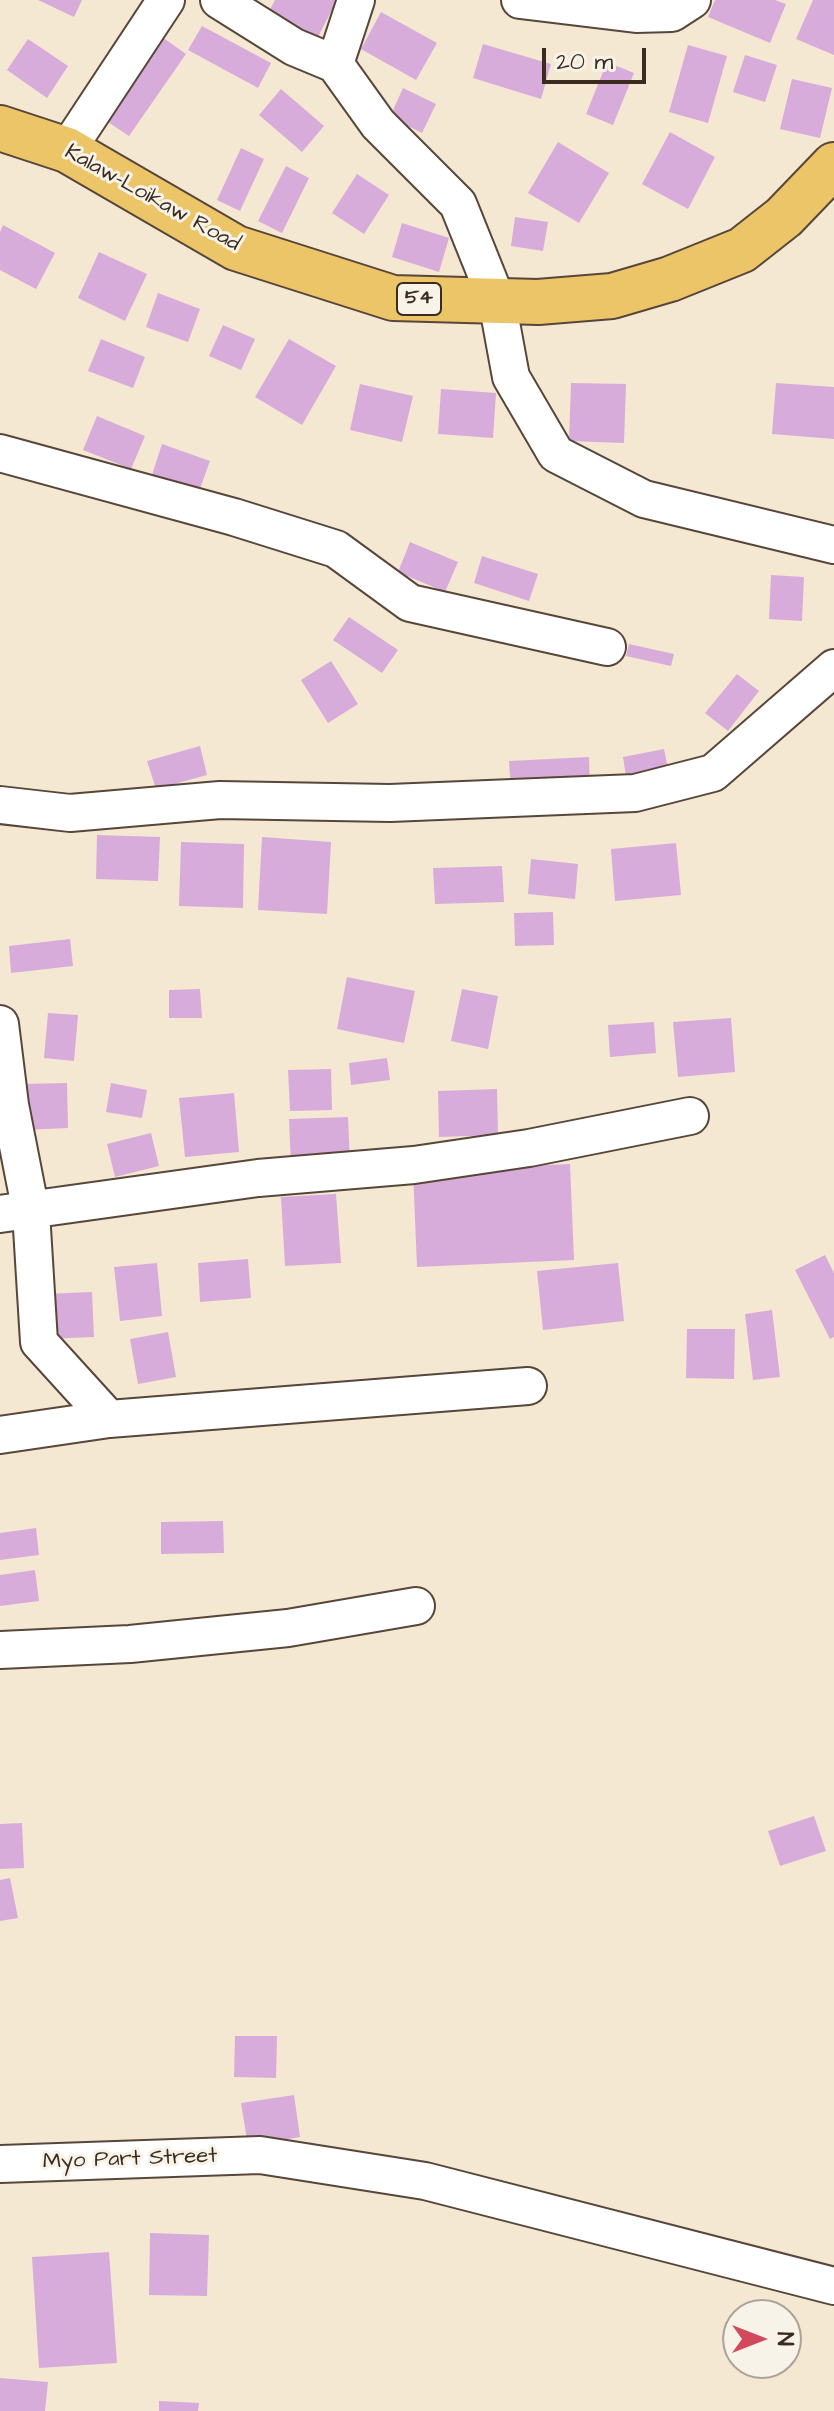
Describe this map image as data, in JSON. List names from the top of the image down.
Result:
{
  "streets": {
    "main road": ["Kalaw-Loikaw Road", "54"],
    "street": ["Myo Part Street"]
  },
  "scale_bar": "20 m",
  "north": "right"
}
